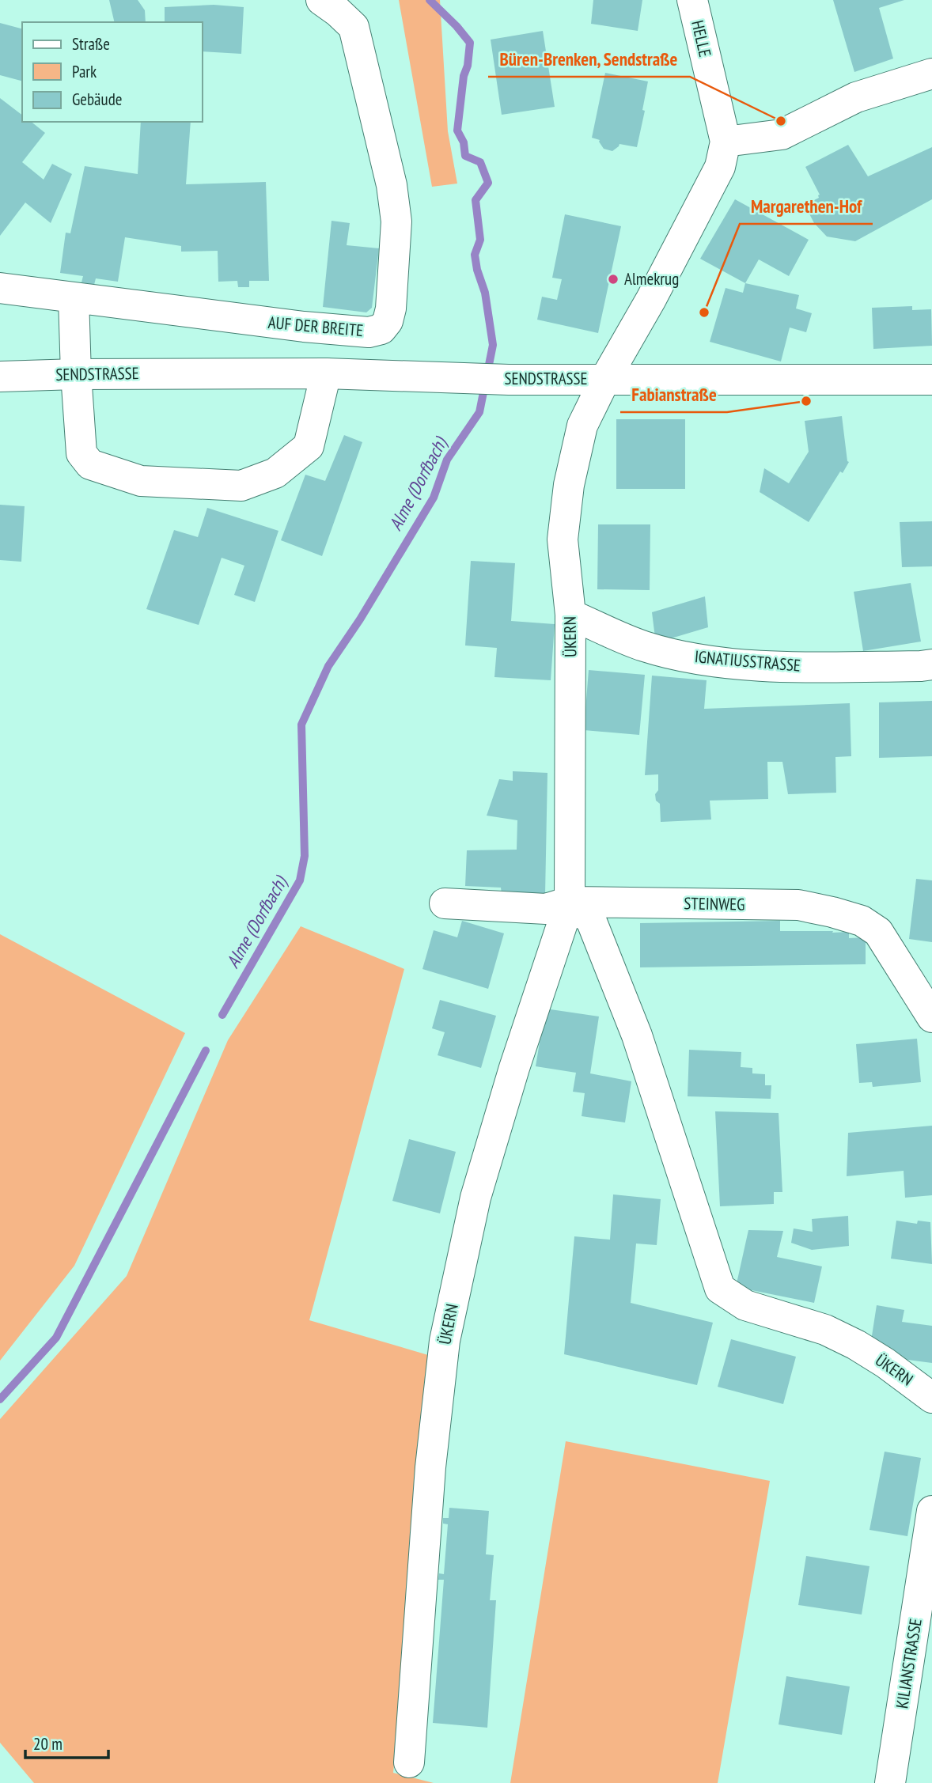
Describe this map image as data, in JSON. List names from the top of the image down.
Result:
{
  "streets": {
    "street": [
      "HELLE",
      "AUF DER BREITE",
      "SENDSTRASSE",
      "ÜKERN",
      "IGNATIUSSTRASSE",
      "STEINWEG",
      "KILIANSTRASSE"
    ]
  },
  "crossings": [
    ["HELLE", "SENDSTRASSE"],
    ["SENDSTRASSE", "ÜKERN"],
    ["ÜKERN", "IGNATIUSSTRASSE"],
    ["ÜKERN", "STEINWEG"]
  ],
  "water": ["Alme (Dorfbach)"],
  "places": [
    "Büren-Brenken, Sendstraße",
    "Almekrug",
    "Margarethen-Hof",
    "Fabianstraße"
  ],
  "legend": ["Straße", "Park", "Gebäude"],
  "scale_bar": "20 m"
}
